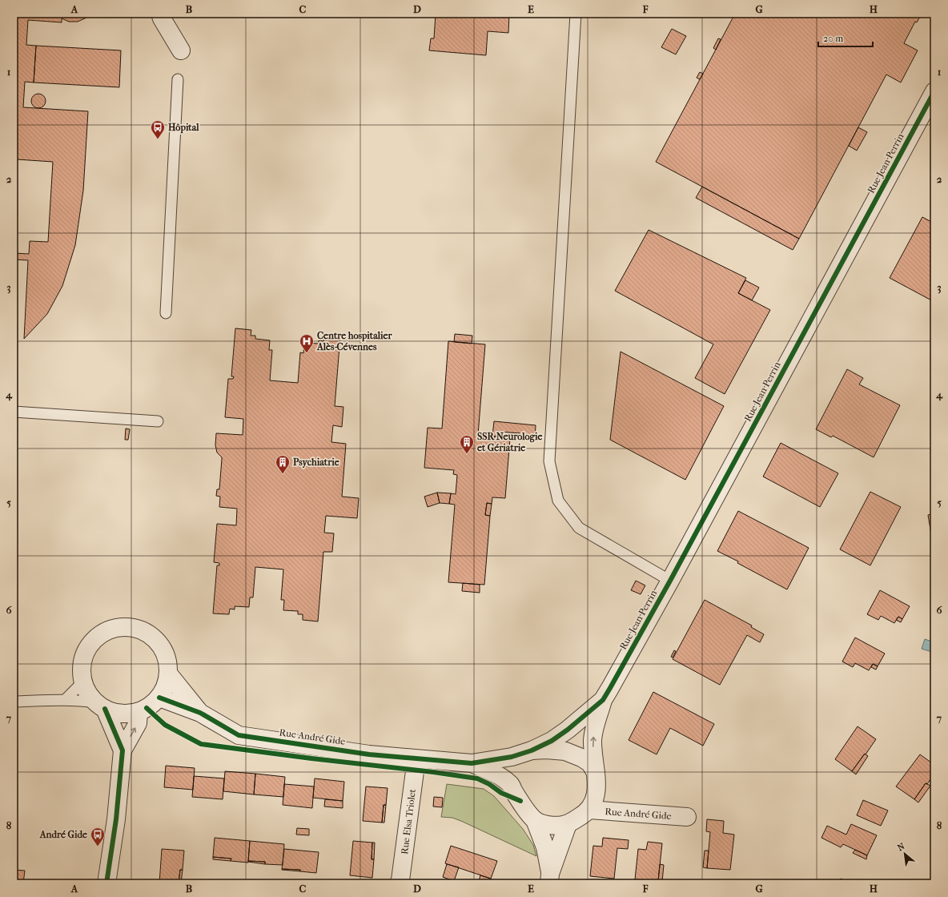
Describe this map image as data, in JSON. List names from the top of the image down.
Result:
{
  "streets": {
    "street": ["Rue Jean Perrin", "Rue André Gide", "Rue Elsa Triolet"]
  },
  "crossings": [
    ["Rue André Gide", "Rue Elsa Triolet"]
  ],
  "places": {
    "bus stop": ["Hôpital", "André Gide"],
    "hospital": ["Centre hospitalier Alès-Cévennes"],
    "building": ["SSR Neurologie et Gériatrie", "Psychiatrie"]
  },
  "scale_bar": "20 m",
  "north": "top left",
  "grid": {
    "columns": [
      "A",
      "B",
      "C",
      "D",
      "E",
      "F",
      "G",
      "H"
    ],
    "rows": [
      "1",
      "2",
      "3",
      "4",
      "5",
      "6",
      "7",
      "8"
    ]
  }
}
